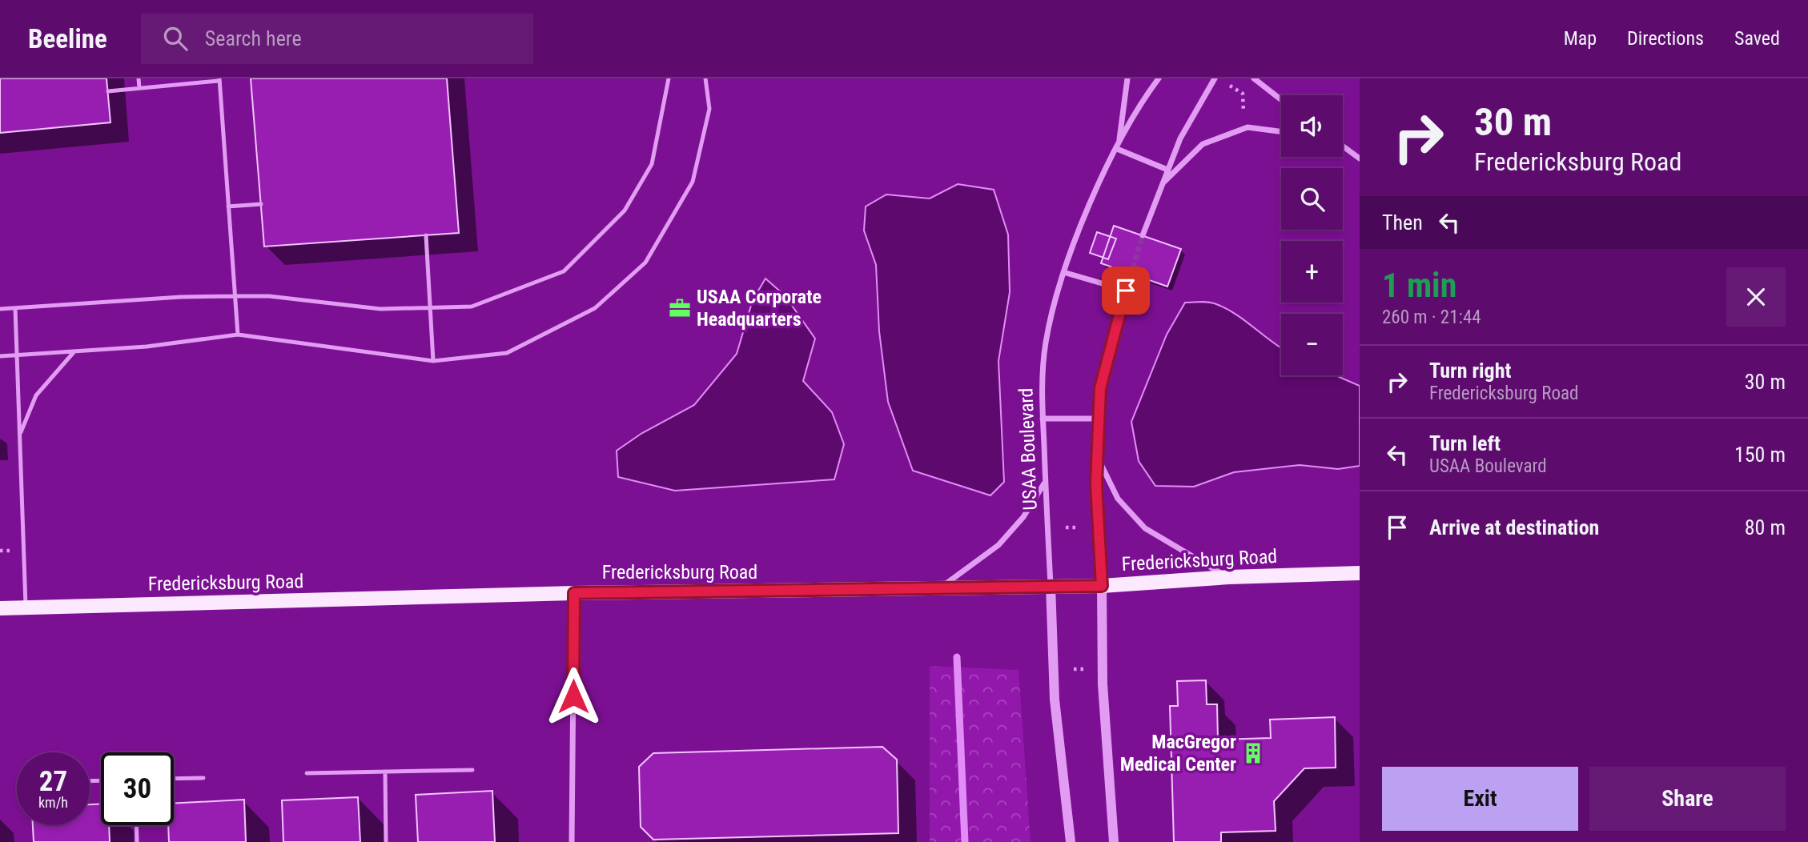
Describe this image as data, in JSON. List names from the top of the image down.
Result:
{
  "streets": {
    "main road": ["Fredericksburg Road"],
    "street": ["USAA Boulevard"]
  },
  "crossings": [
    ["USAA Boulevard", "Fredericksburg Road"]
  ],
  "places": {
    "office": ["USAA Corporate Headquarters"],
    "building": ["MacGregor Medical Center"]
  },
  "page": {
    "header": "Beeline",
    "search": "Search here",
    "nav": ["Map", "Directions", "Saved"],
    "turn": ["30 m", "Fredericksburg Road"],
    "map_buttons": ["+", "−"],
    "then": "Then",
    "heading": ["1 min", "260 m · 21:44"],
    "list": [
      {
        "name": "Turn right",
        "note": "Fredericksburg Road",
        "value": "30 m"
      },
      {
        "name": "Turn left",
        "note": "USAA Boulevard",
        "value": "150 m"
      },
      {
        "name": "Arrive at destination",
        "value": "80 m"
      }
    ],
    "speed": "27 km/h",
    "limit": "30",
    "buttons": ["Exit", "Share"]
  }
}
